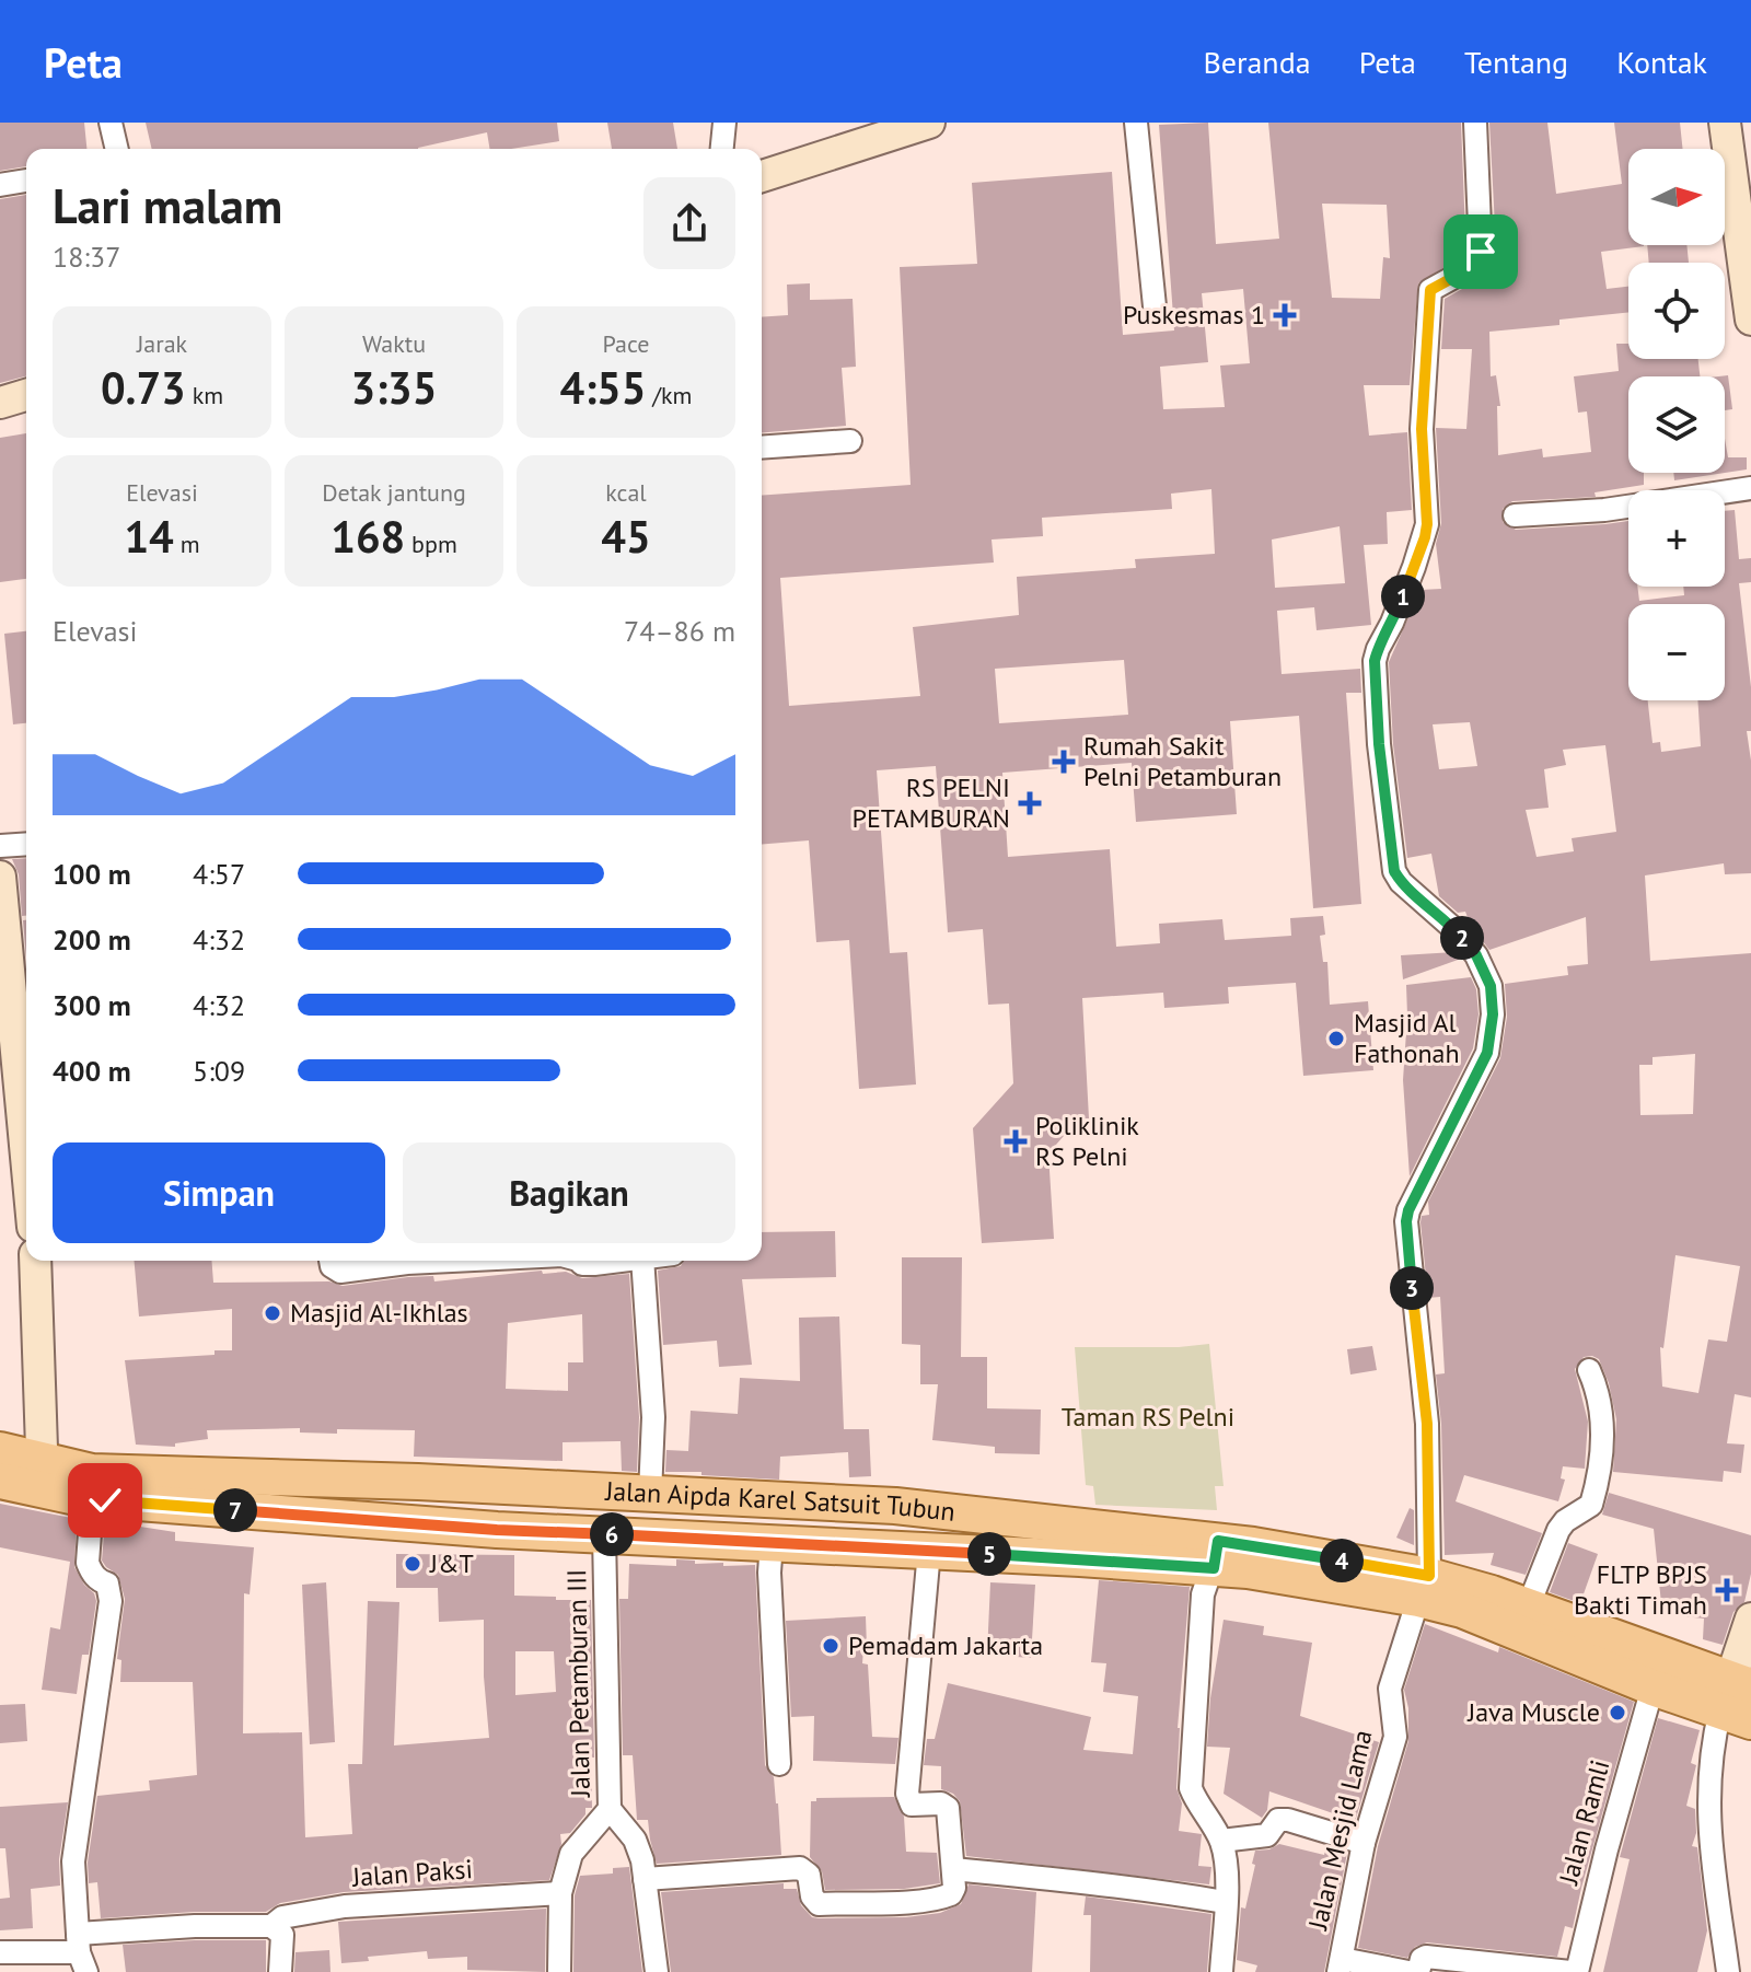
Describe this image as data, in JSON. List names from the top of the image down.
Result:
{
  "streets": {
    "main road": ["Jalan Aipda Karel Satsuit Tubun"],
    "street": [
      "Jalan Petamburan III",
      "Jalan Ramli",
      "Jalan Mesjid Lama",
      "Jalan Paksi"
    ]
  },
  "crossings": [
    ["Jalan Aipda Karel Satsuit Tubun", "Jalan Petamburan III"],
    ["Jalan Aipda Karel Satsuit Tubun", "Jalan Ramli"],
    ["Jalan Aipda Karel Satsuit Tubun", "Jalan Mesjid Lama"],
    ["Jalan Petamburan III", "Jalan Paksi"]
  ],
  "parks": ["Taman RS Pelni"],
  "places": {
    "health": [
      "Puskesmas 1",
      "Rumah Sakit Pelni Petamburan",
      "RS PELNI PETAMBURAN",
      "Poliklinik RS Pelni",
      "FLTP BPJS Bakti Timah"
    ],
    "other": [
      "Masjid Al Fathonah",
      "Masjid Al-Ikhlas",
      "J&T",
      "Pemadam Jakarta",
      "Java Muscle"
    ]
  },
  "north": "right",
  "page": {
    "header": "Peta",
    "nav": [
      "Beranda",
      "Peta",
      "Tentang",
      "Kontak"
    ],
    "map_buttons": ["+", "−"],
    "heading": ["Lari malam", "18:37"],
    "stats": [
      ["Jarak", "0.73 km"],
      ["Waktu", "3:35"],
      ["Pace", "4:55 /km"],
      ["Elevasi", "14 m"],
      ["Detak jantung", "168 bpm"],
      ["kcal", "45"]
    ],
    "pins": [
      "1",
      "2",
      "3",
      "7",
      "6",
      "5",
      "4"
    ],
    "chart": ["Elevasi", "74–86 m"],
    "list": [
      {
        "name": "100 m",
        "note": "4:57"
      },
      {
        "name": "200 m",
        "note": "4:32"
      },
      {
        "name": "300 m",
        "note": "4:32"
      },
      {
        "name": "400 m",
        "note": "5:09"
      }
    ],
    "buttons": ["Simpan", "Bagikan"]
  }
}
